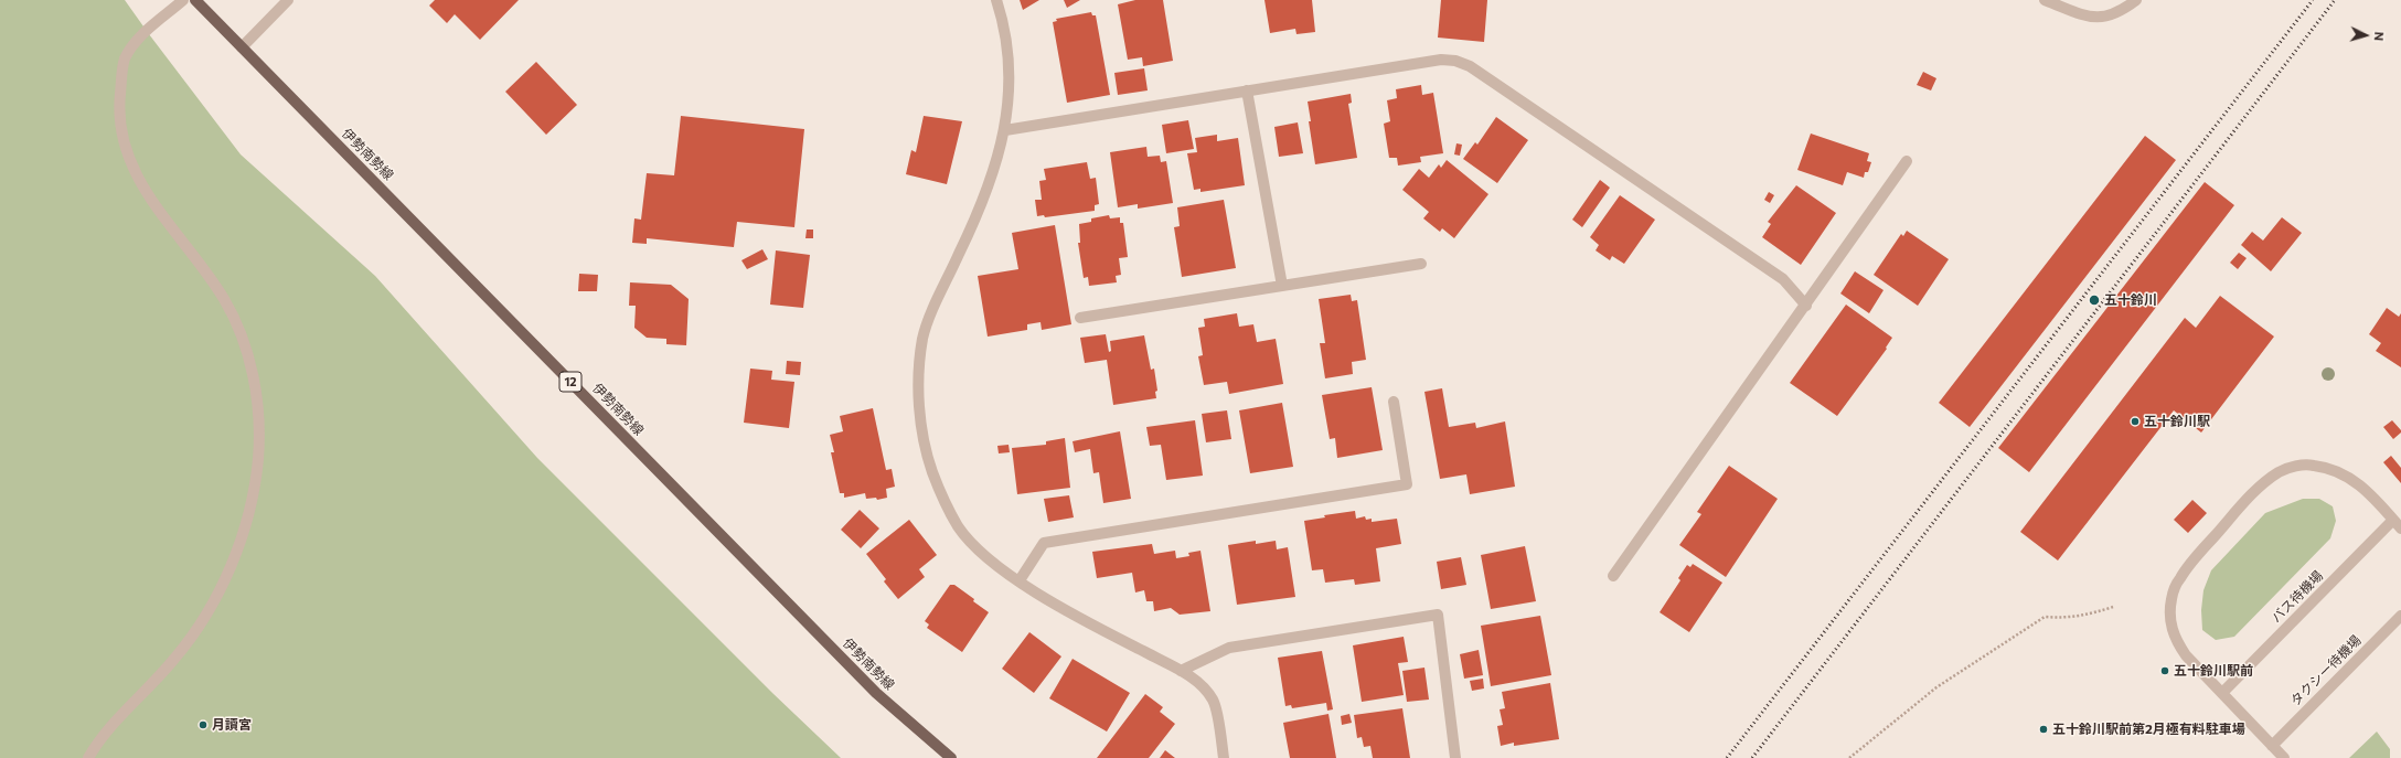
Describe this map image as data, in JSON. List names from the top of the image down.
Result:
{
  "streets": {
    "main road": ["伊勢南勢線", "12"],
    "street": ["バス待機場", "タクシー待機場"]
  },
  "places": [
    "五十鈴川",
    "五十鈴川駅",
    "五十鈴川駅前",
    "月讀宮",
    "五十鈴川駅前第2月極有料駐車場"
  ],
  "north": "right"
}
